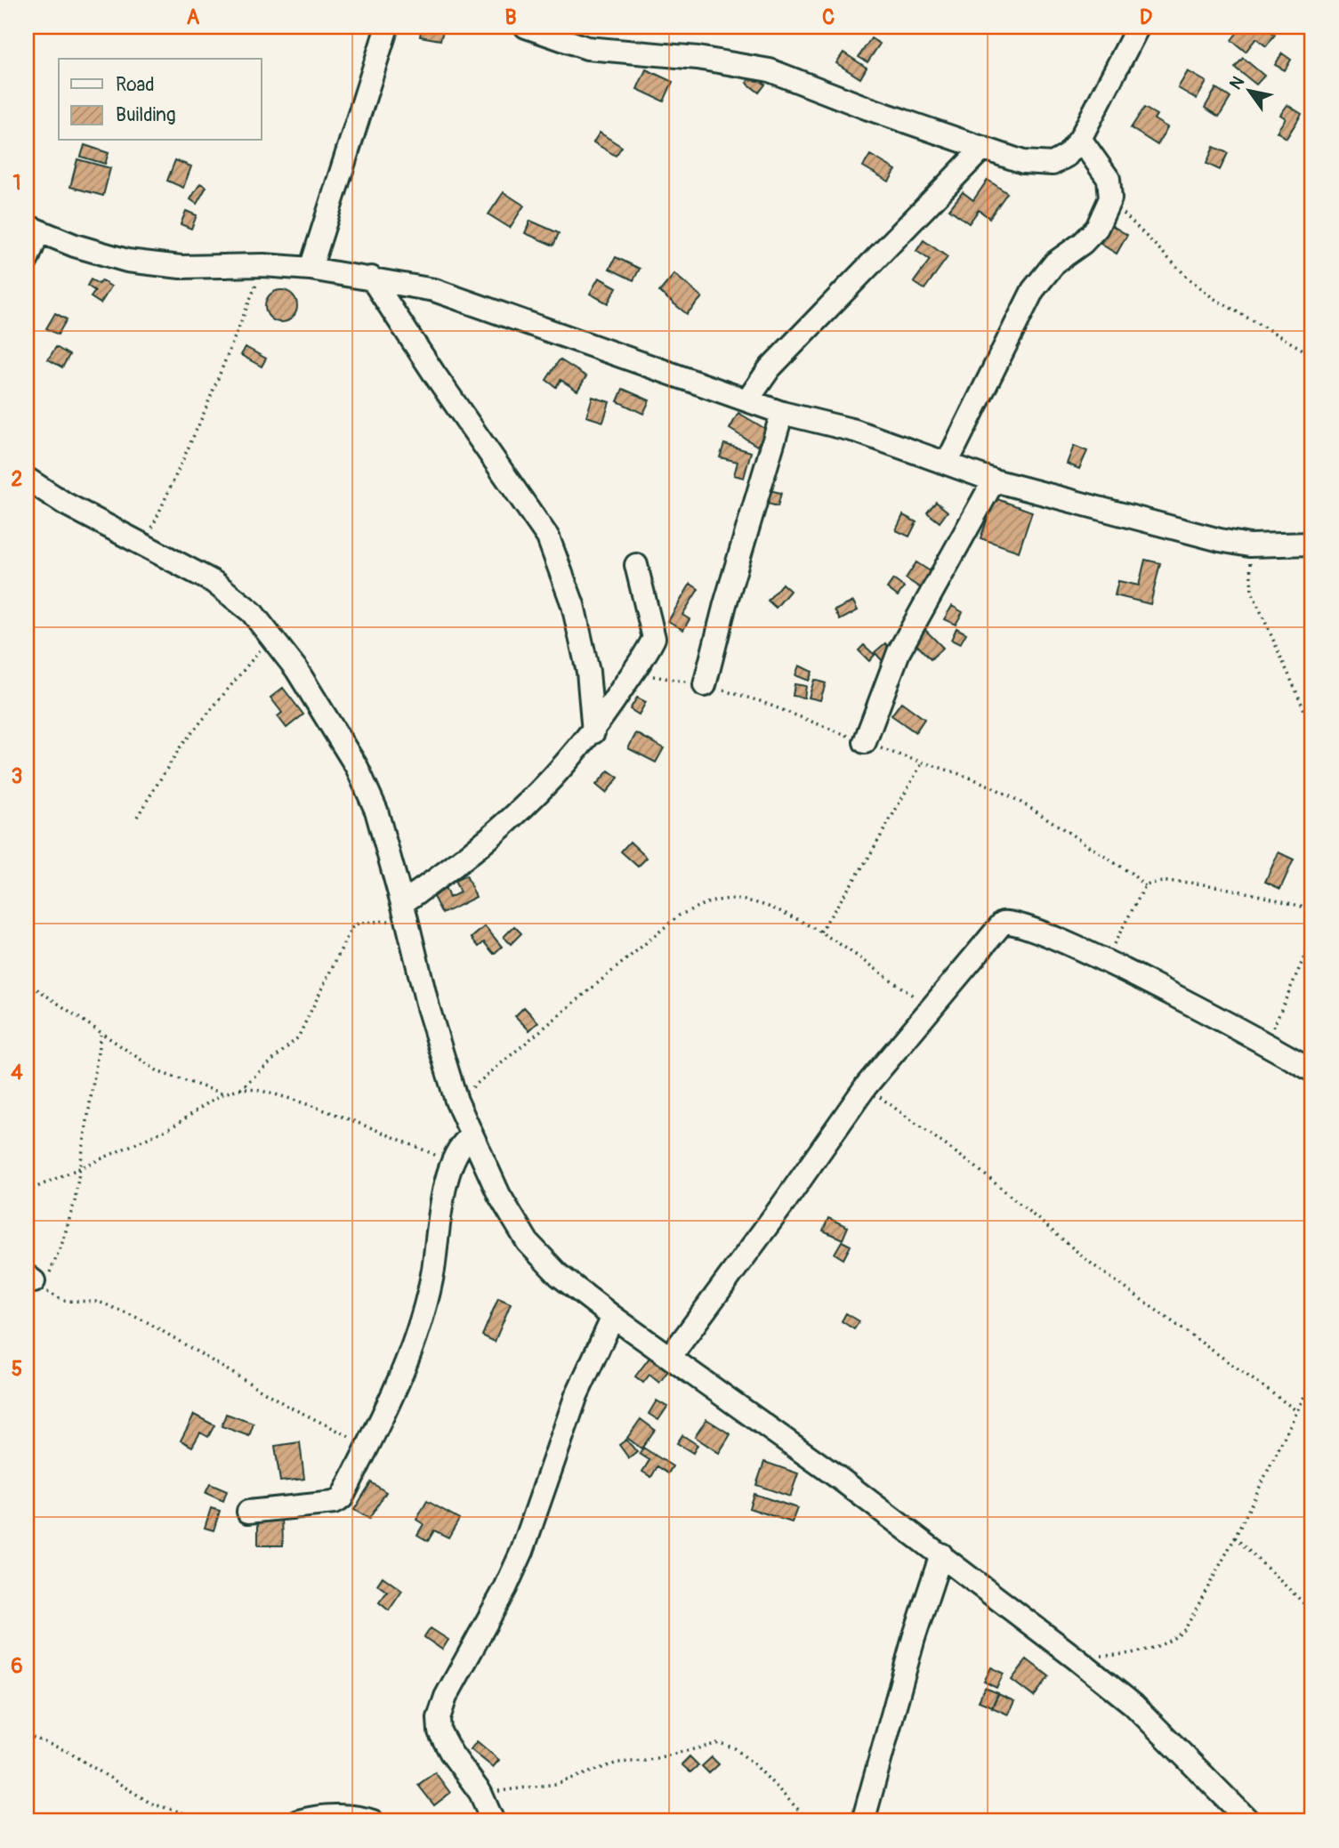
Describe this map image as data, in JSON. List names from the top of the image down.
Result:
{
  "legend": ["Road", "Building"],
  "north": "top left",
  "grid": {
    "columns": [
      "A",
      "B",
      "C",
      "D"
    ],
    "rows": [
      "1",
      "2",
      "3",
      "4",
      "5",
      "6"
    ]
  }
}
